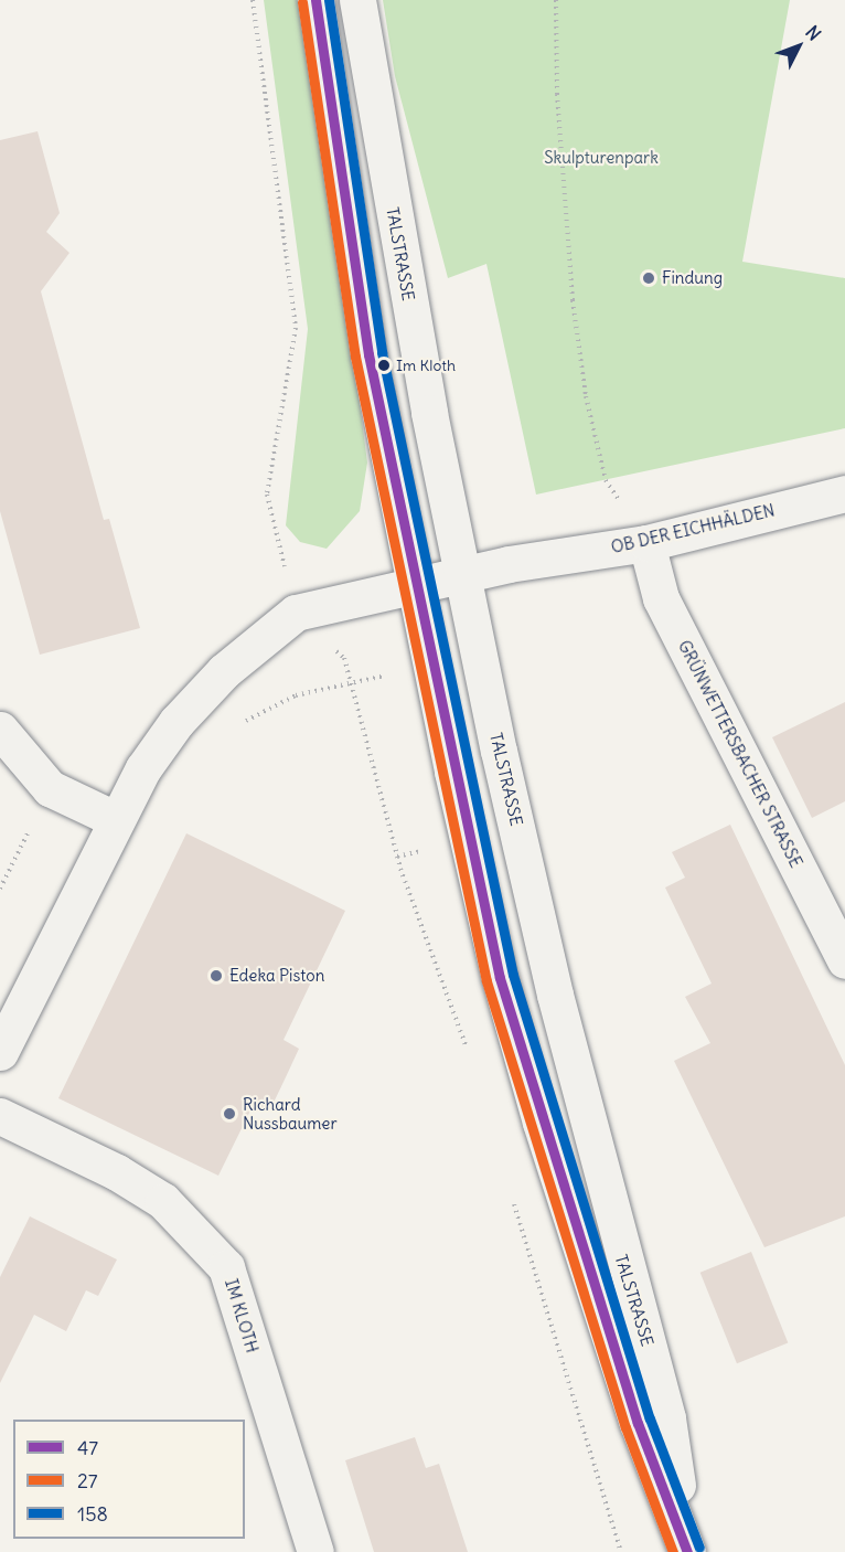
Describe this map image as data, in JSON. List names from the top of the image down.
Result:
{
  "streets": {
    "main road": [
      "TALSTRASSE",
      "OB DER EICHHÄLDEN",
      "GRÜNWETTERSBACHER STRASSE",
      "IM KLOTH"
    ]
  },
  "crossings": [
    ["TALSTRASSE", "OB DER EICHHÄLDEN"],
    ["OB DER EICHHÄLDEN", "GRÜNWETTERSBACHER STRASSE"]
  ],
  "parks": ["Skulpturenpark"],
  "places": [
    "Findung",
    "Im Kloth",
    "Edeka Piston",
    "Richard Nussbaumer"
  ],
  "lines": ["transit line 47", "transit line 158", "transit line 27"],
  "legend": ["47", "27", "158"],
  "north": "top right"
}
